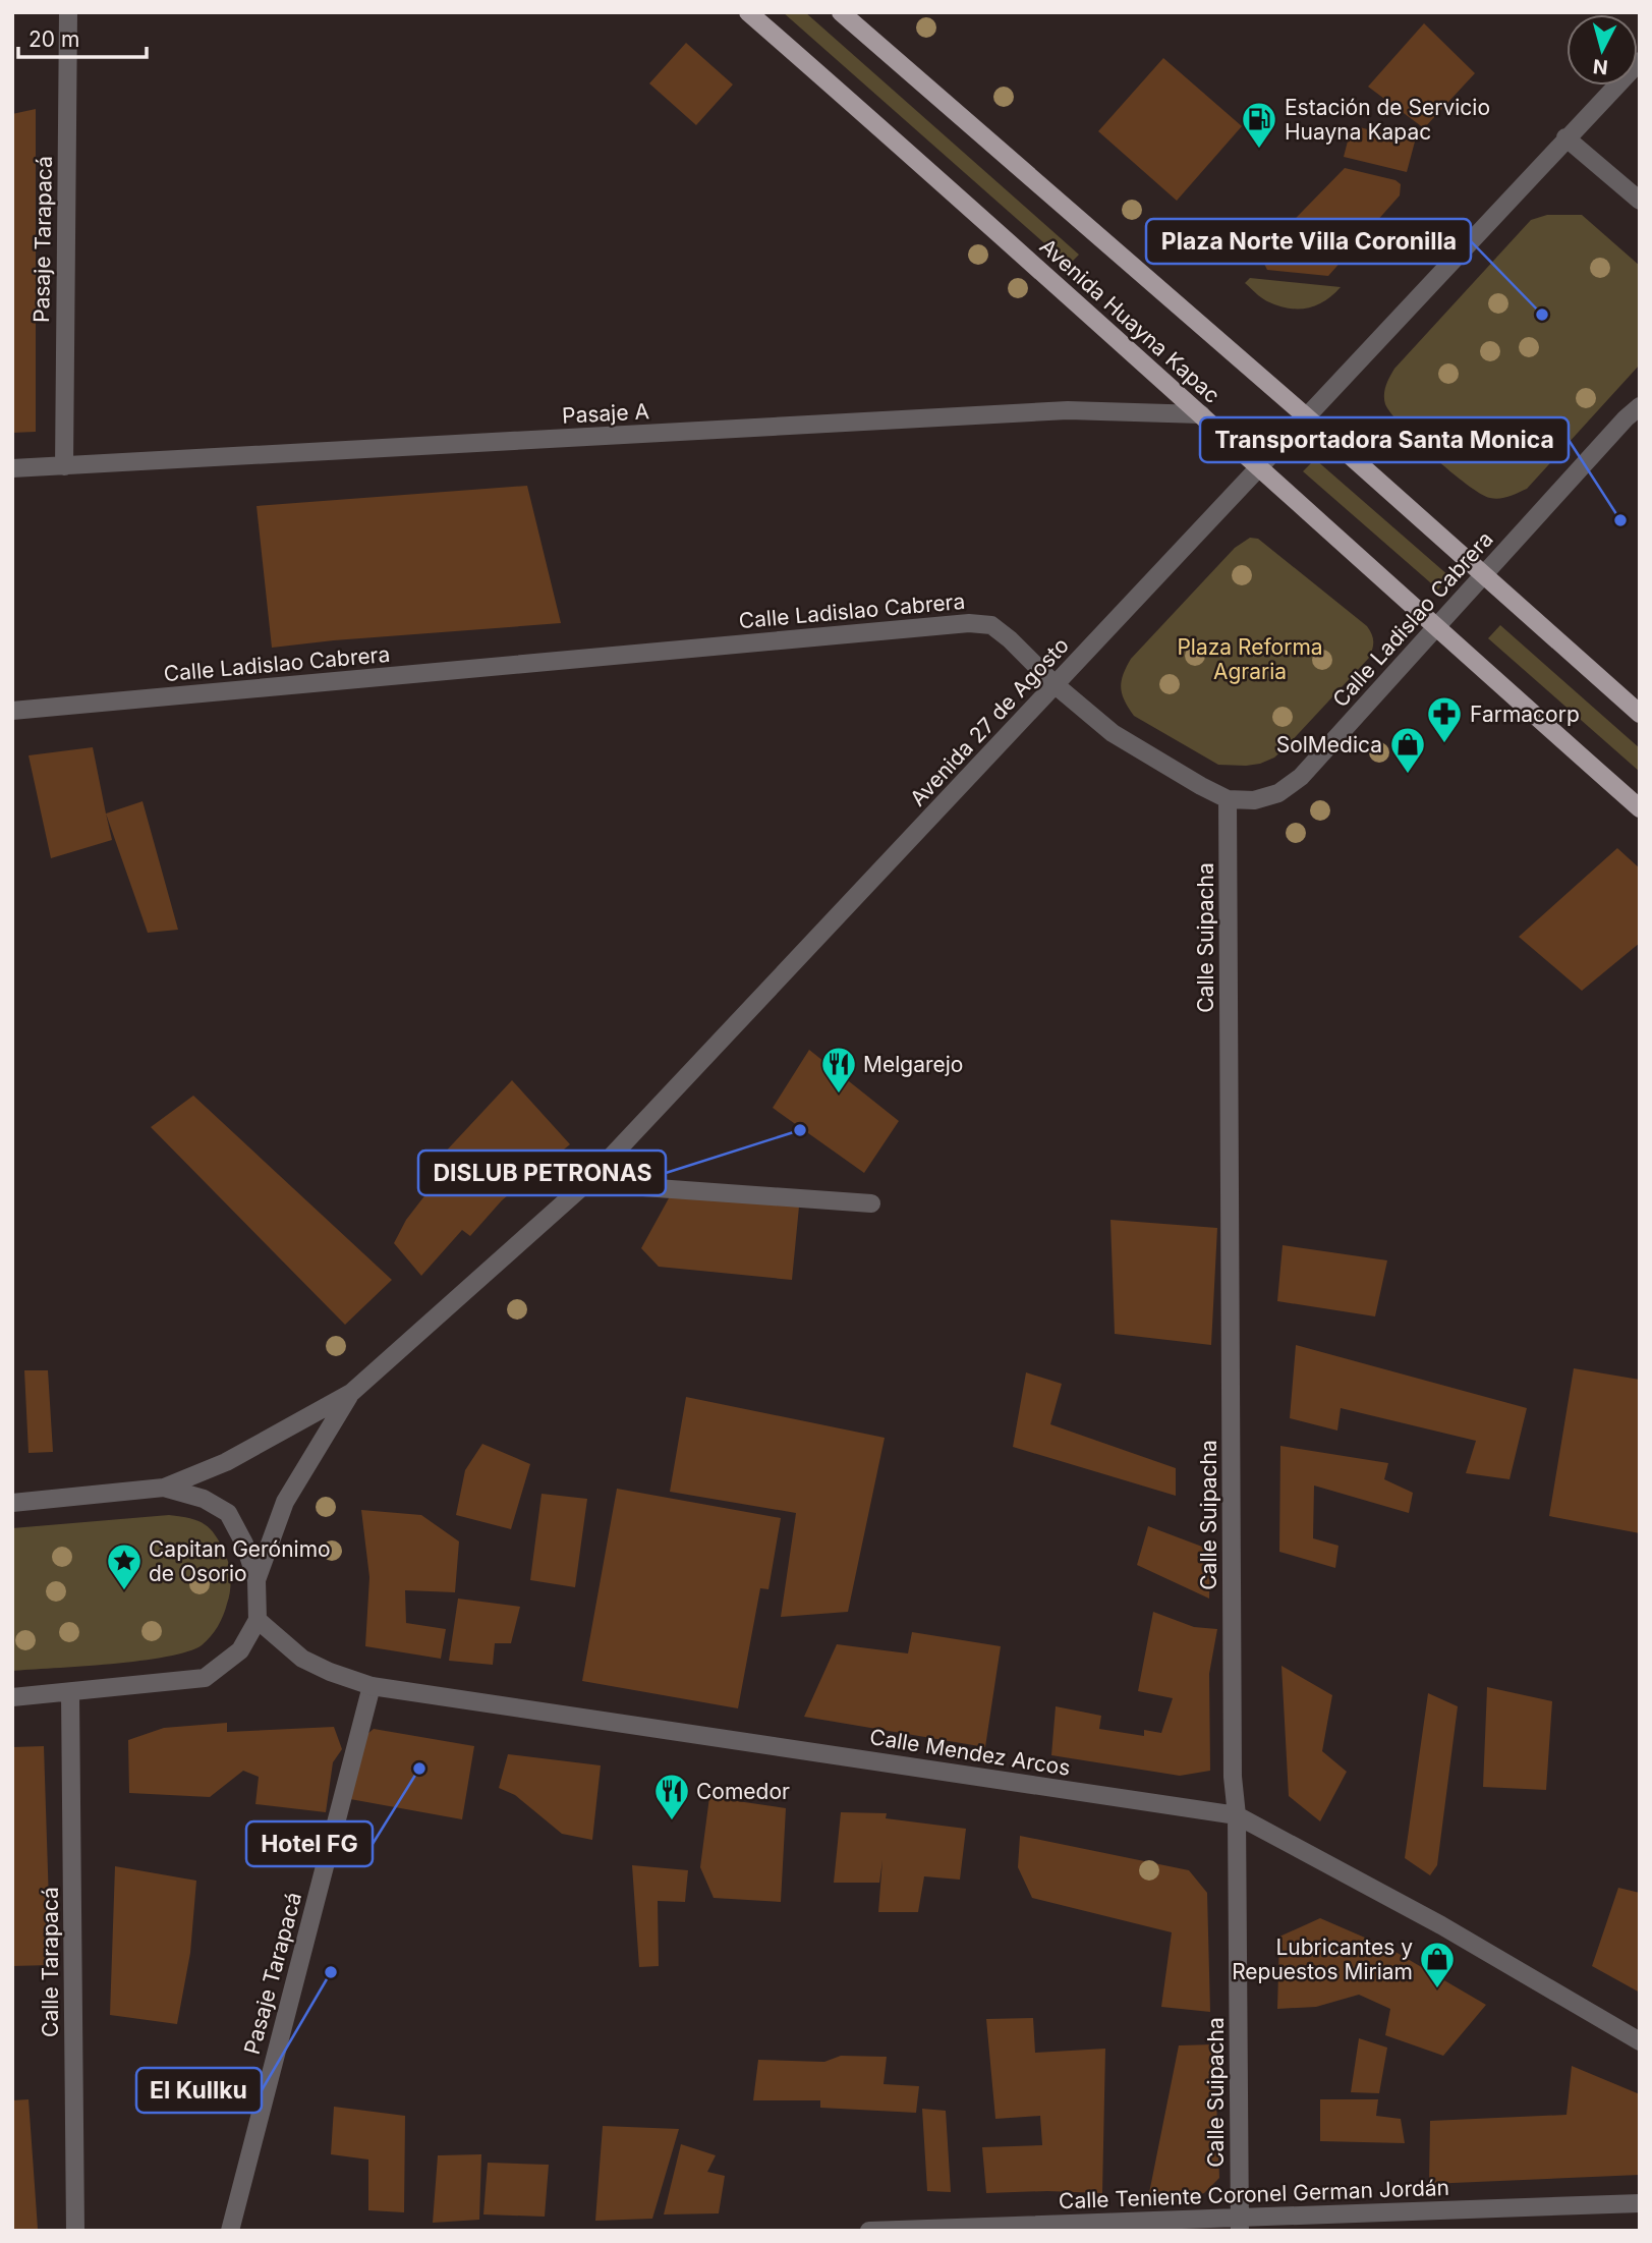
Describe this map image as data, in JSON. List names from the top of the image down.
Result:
{
  "streets": {
    "main road": ["Avenida Huayna Kapac"],
    "street": [
      "Pasaje Tarapacá",
      "Pasaje A",
      "Calle Ladislao Cabrera",
      "Avenida 27 de Agosto",
      "Calle Suipacha",
      "Calle Mendez Arcos",
      "Calle Tarapacá",
      "Calle Teniente Coronel German Jordán"
    ]
  },
  "crossings": [
    ["Pasaje Tarapacá", "Pasaje A"],
    ["Pasaje Tarapacá", "Calle Mendez Arcos"],
    ["Avenida Huayna Kapac", "Pasaje A"],
    ["Avenida Huayna Kapac", "Calle Ladislao Cabrera"],
    ["Avenida Huayna Kapac", "Avenida 27 de Agosto"],
    ["Calle Ladislao Cabrera", "Avenida 27 de Agosto"],
    ["Calle Ladislao Cabrera", "Calle Suipacha"],
    ["Calle Suipacha", "Calle Mendez Arcos"],
    ["Calle Suipacha", "Calle Teniente Coronel German Jordán"]
  ],
  "parks": ["Plaza Reforma Agraria"],
  "places": {
    "fuel station": ["Estación de Servicio Huayna Kapac"],
    "other": [
      "Plaza Norte Villa Coronilla",
      "Transportadora Santa Monica",
      "DISLUB PETRONAS",
      "Hotel FG",
      "El Kullku"
    ],
    "pharmacy": ["Farmacorp"],
    "shop": ["SolMedica", "Lubricantes y Repuestos Miriam"],
    "restaurant": ["Melgarejo", "Comedor"],
    "place": ["Capitan Gerónimo de Osorio"]
  },
  "scale_bar": "20 m",
  "north": "bottom"
}
